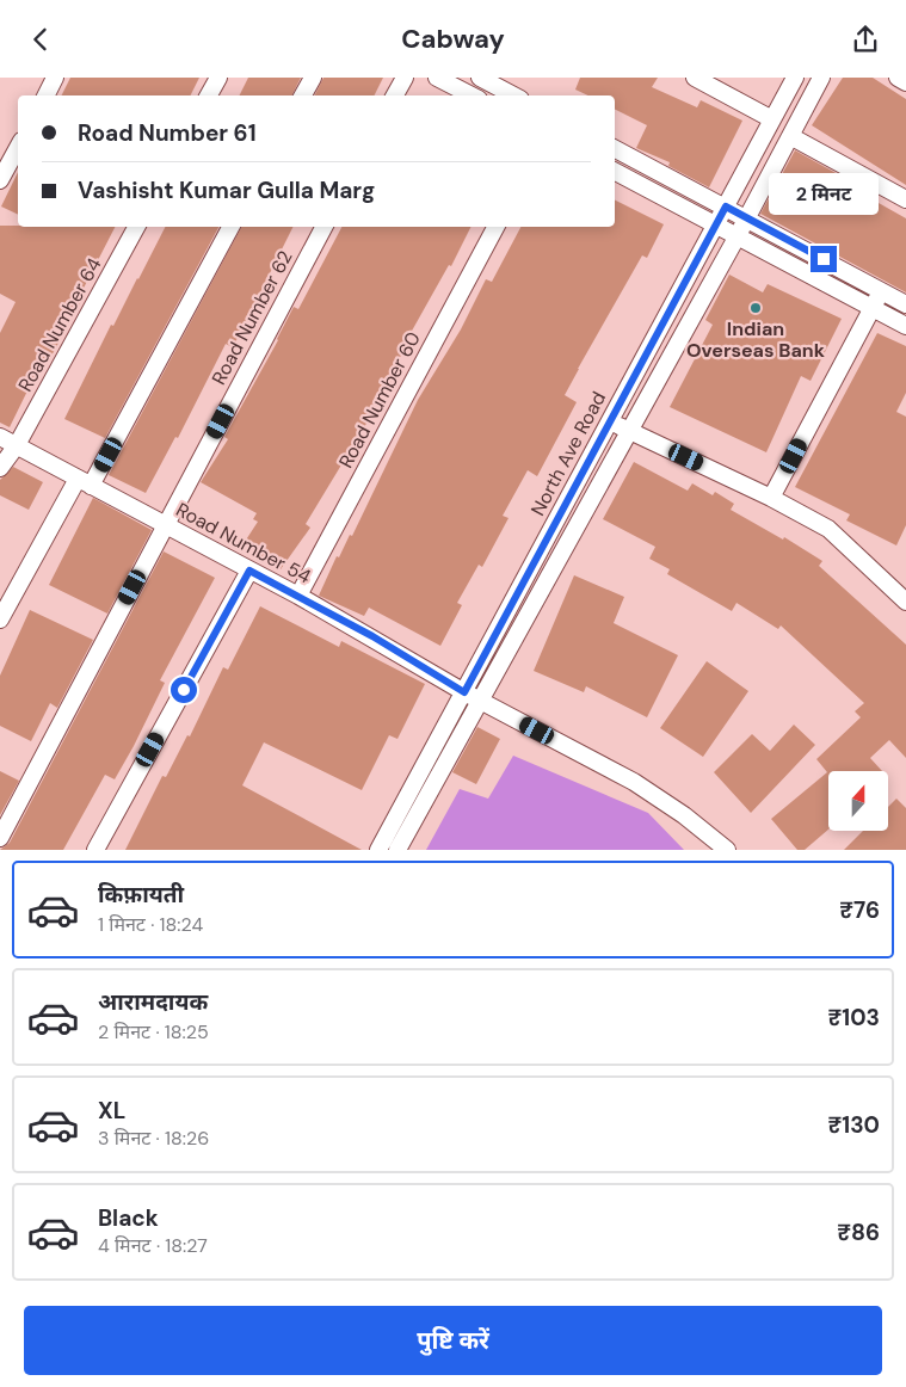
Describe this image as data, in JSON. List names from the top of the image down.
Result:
{
  "streets": {
    "street": [
      "Road Number 62",
      "Road Number 64",
      "Road Number 60",
      "North Ave Road",
      "Road Number 54"
    ]
  },
  "crossings": [
    ["Road Number 62", "Road Number 54"],
    ["Road Number 64", "Road Number 54"],
    ["Road Number 60", "Road Number 54"],
    ["North Ave Road", "Road Number 54"]
  ],
  "places": ["Indian Overseas Bank"],
  "north": "top",
  "page": {
    "header": "Cabway",
    "banner": ["Road Number 61", "Vashisht Kumar Gulla Marg"],
    "bubble": "2 मिनट",
    "list": [
      {
        "name": "किफ़ायती",
        "note": "1 मिनट · 18:24",
        "value": "₹76"
      },
      {
        "name": "आरामदायक",
        "note": "2 मिनट · 18:25",
        "value": "₹103"
      },
      {
        "name": "XL",
        "note": "3 मिनट · 18:26",
        "value": "₹130"
      },
      {
        "name": "Black",
        "note": "4 मिनट · 18:27",
        "value": "₹86"
      }
    ],
    "buttons": "पुष्टि करें"
  }
}
